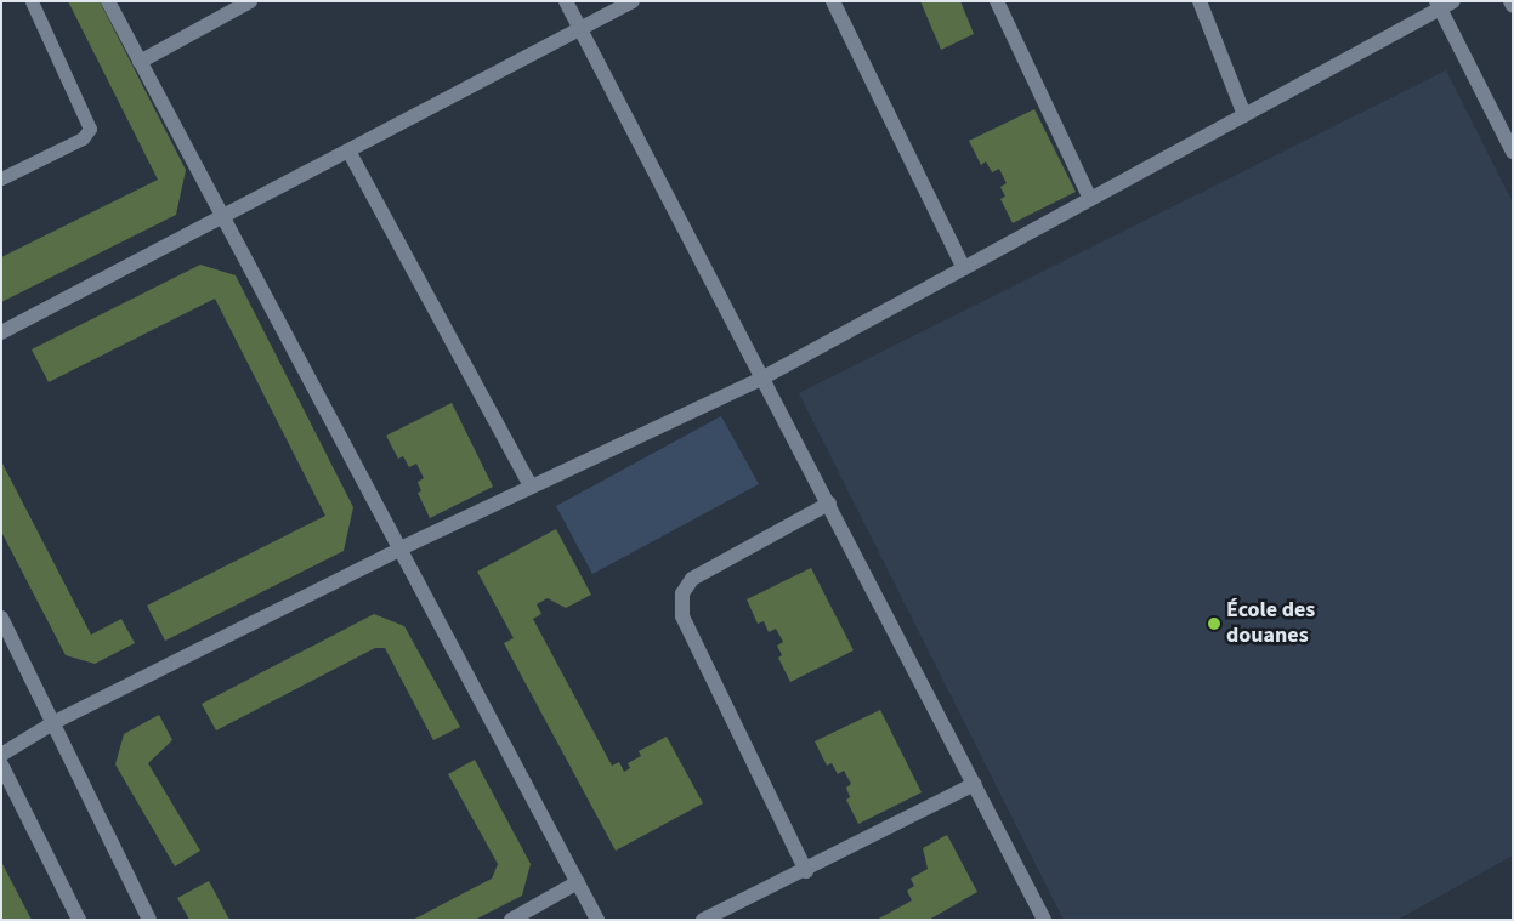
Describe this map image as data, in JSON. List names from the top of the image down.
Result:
{
  "places": ["École des douanes"]
}
